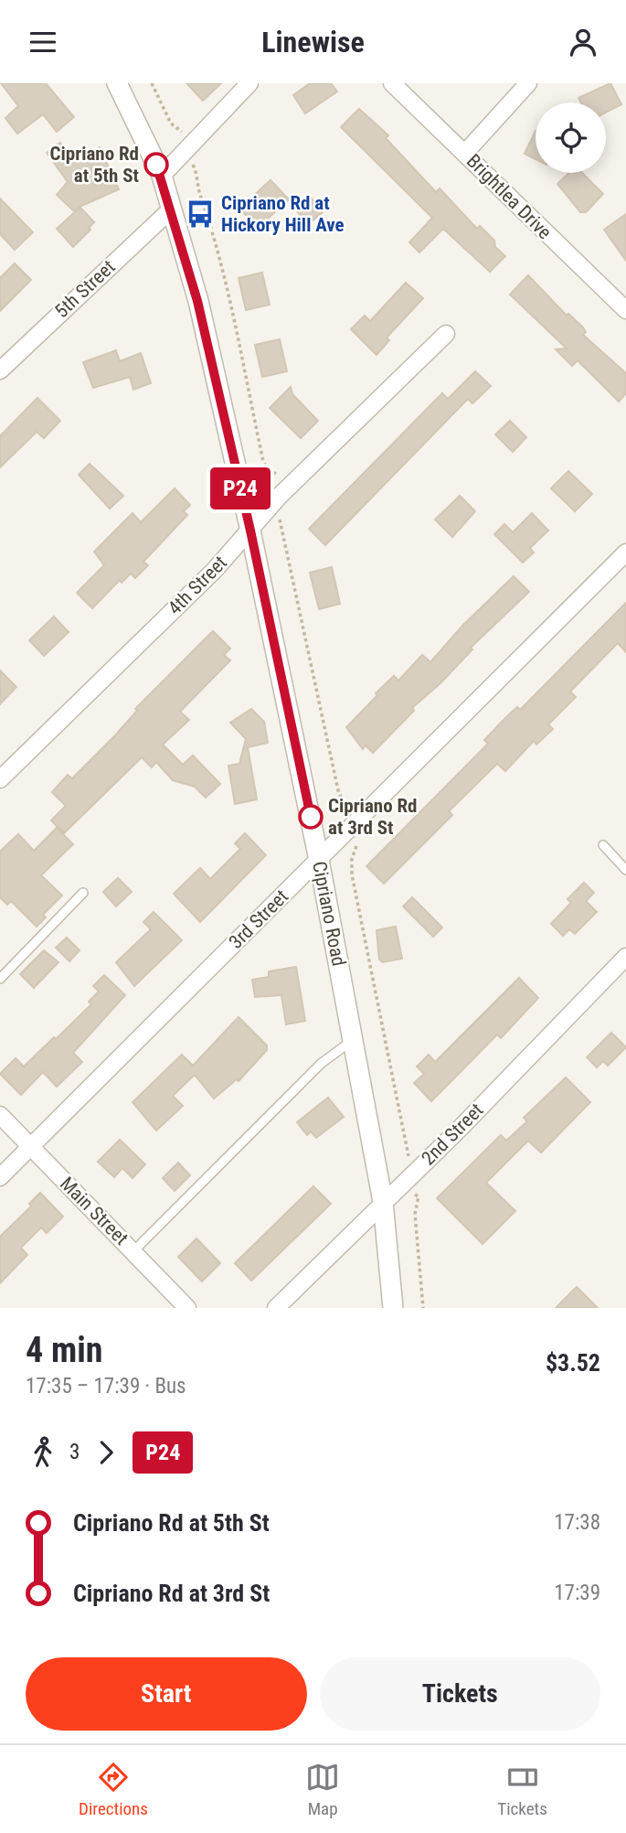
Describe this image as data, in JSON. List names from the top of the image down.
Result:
{
  "streets": {
    "street": [
      "Brightlea Drive",
      "5th Street",
      "4th Street",
      "Cipriano Road",
      "3rd Street",
      "2nd Street",
      "Main Street"
    ]
  },
  "crossings": [
    ["5th Street", "Cipriano Road"],
    ["4th Street", "Cipriano Road"],
    ["Cipriano Road", "3rd Street"],
    ["Cipriano Road", "2nd Street"],
    ["3rd Street", "Main Street"]
  ],
  "places": {
    "other": ["Cipriano Rd at 5th St", "Cipriano Rd at 3rd St"],
    "bus stop": ["Cipriano Rd at Hickory Hill Ave"]
  },
  "lines": ["bus line P24"],
  "page": {
    "header": "Linewise",
    "on_map": "P24",
    "heading": ["4 min", "17:35 – 17:39 · Bus", "$3.52"],
    "legs": ["3", "P24"],
    "list": [
      {
        "name": "Cipriano Rd at 5th St",
        "value": "17:38"
      },
      {
        "name": "Cipriano Rd at 3rd St",
        "value": "17:39"
      }
    ],
    "buttons": ["Start", "Tickets"],
    "tabs": ["Directions", "Map", "Tickets"]
  }
}
